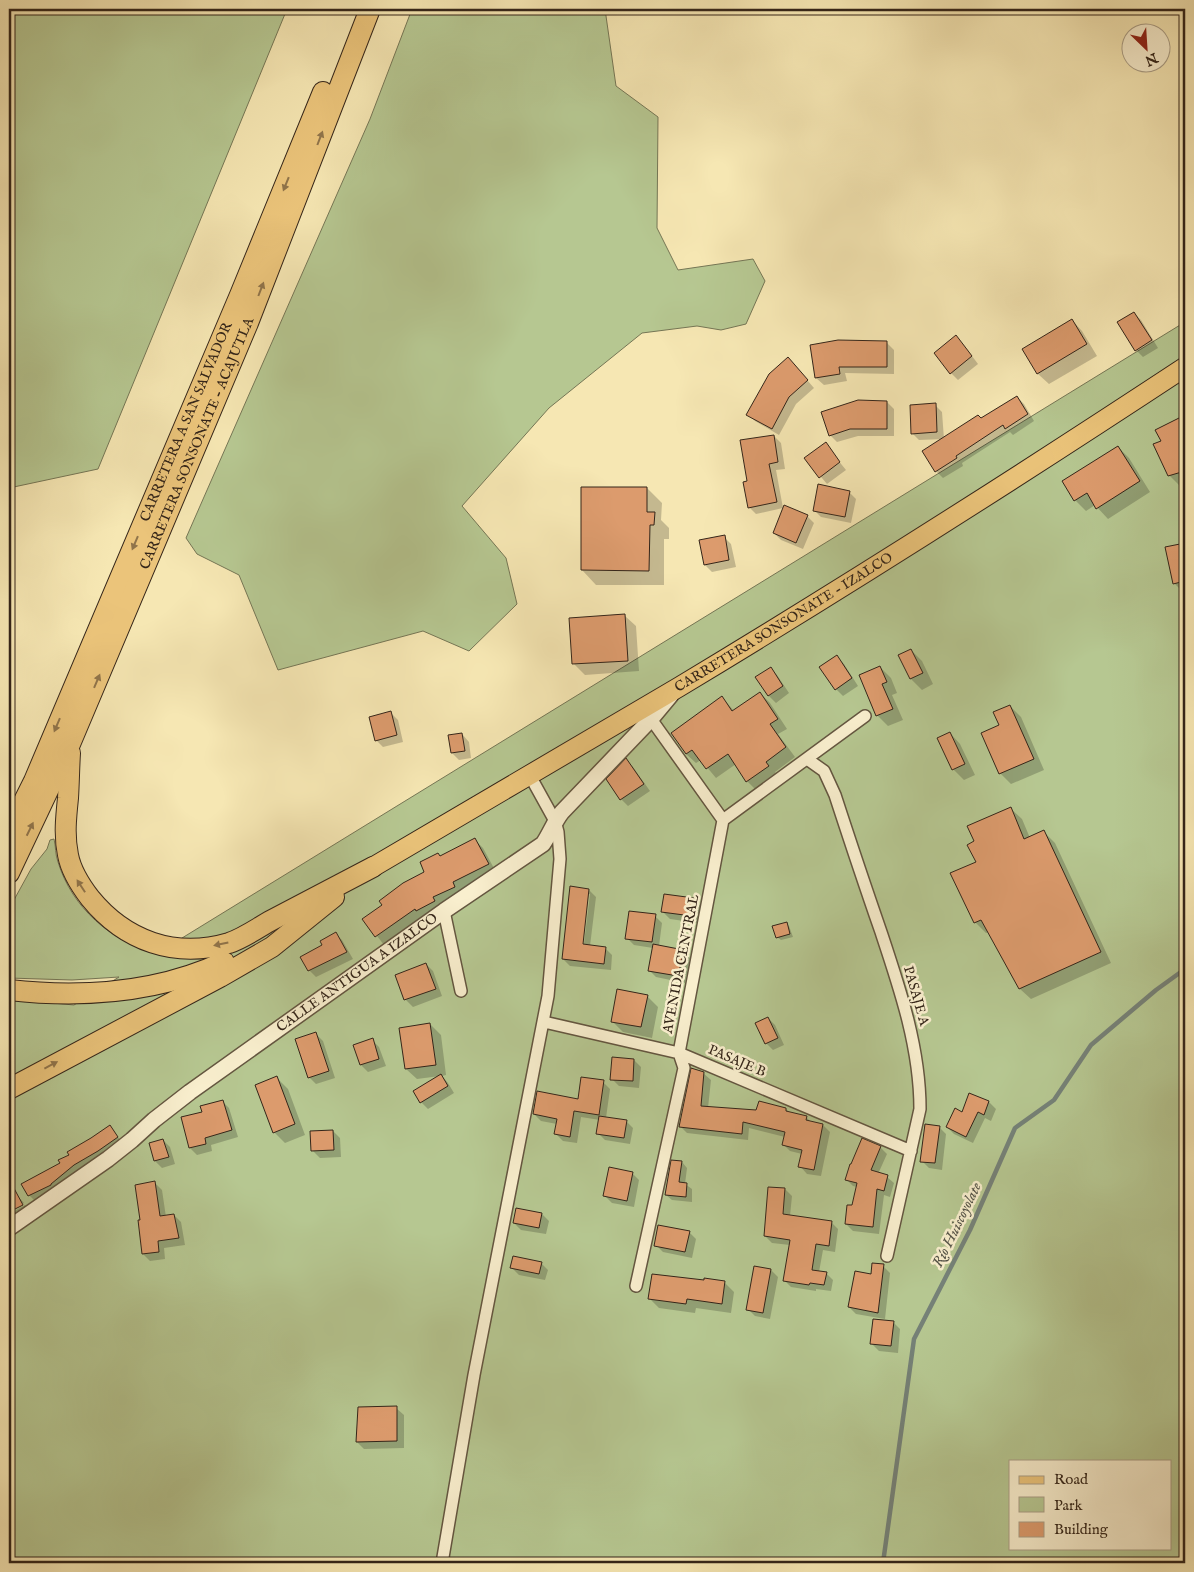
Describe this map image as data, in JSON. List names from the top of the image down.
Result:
{
  "streets": {
    "highway": ["CARRETERA A SAN SALVADOR", "CARRETERA SONSONATE - ACAJUTLA"],
    "main road": ["CARRETERA SONSONATE - IZALCO"],
    "street": [
      "AVENIDA CENTRAL",
      "CALLE ANTIGUA A IZALCO",
      "PASAJE A",
      "PASAJE B"
    ]
  },
  "crossings": [
    ["CARRETERA SONSONATE - IZALCO", "CALLE ANTIGUA A IZALCO"],
    ["AVENIDA CENTRAL", "PASAJE B"],
    ["PASAJE A", "PASAJE B"]
  ],
  "one_way": ["CARRETERA A SAN SALVADOR", "CARRETERA SONSONATE - ACAJUTLA"],
  "water": ["Río Huiscoyolate"],
  "legend": ["Road", "Park", "Building"],
  "north": "bottom right"
}
